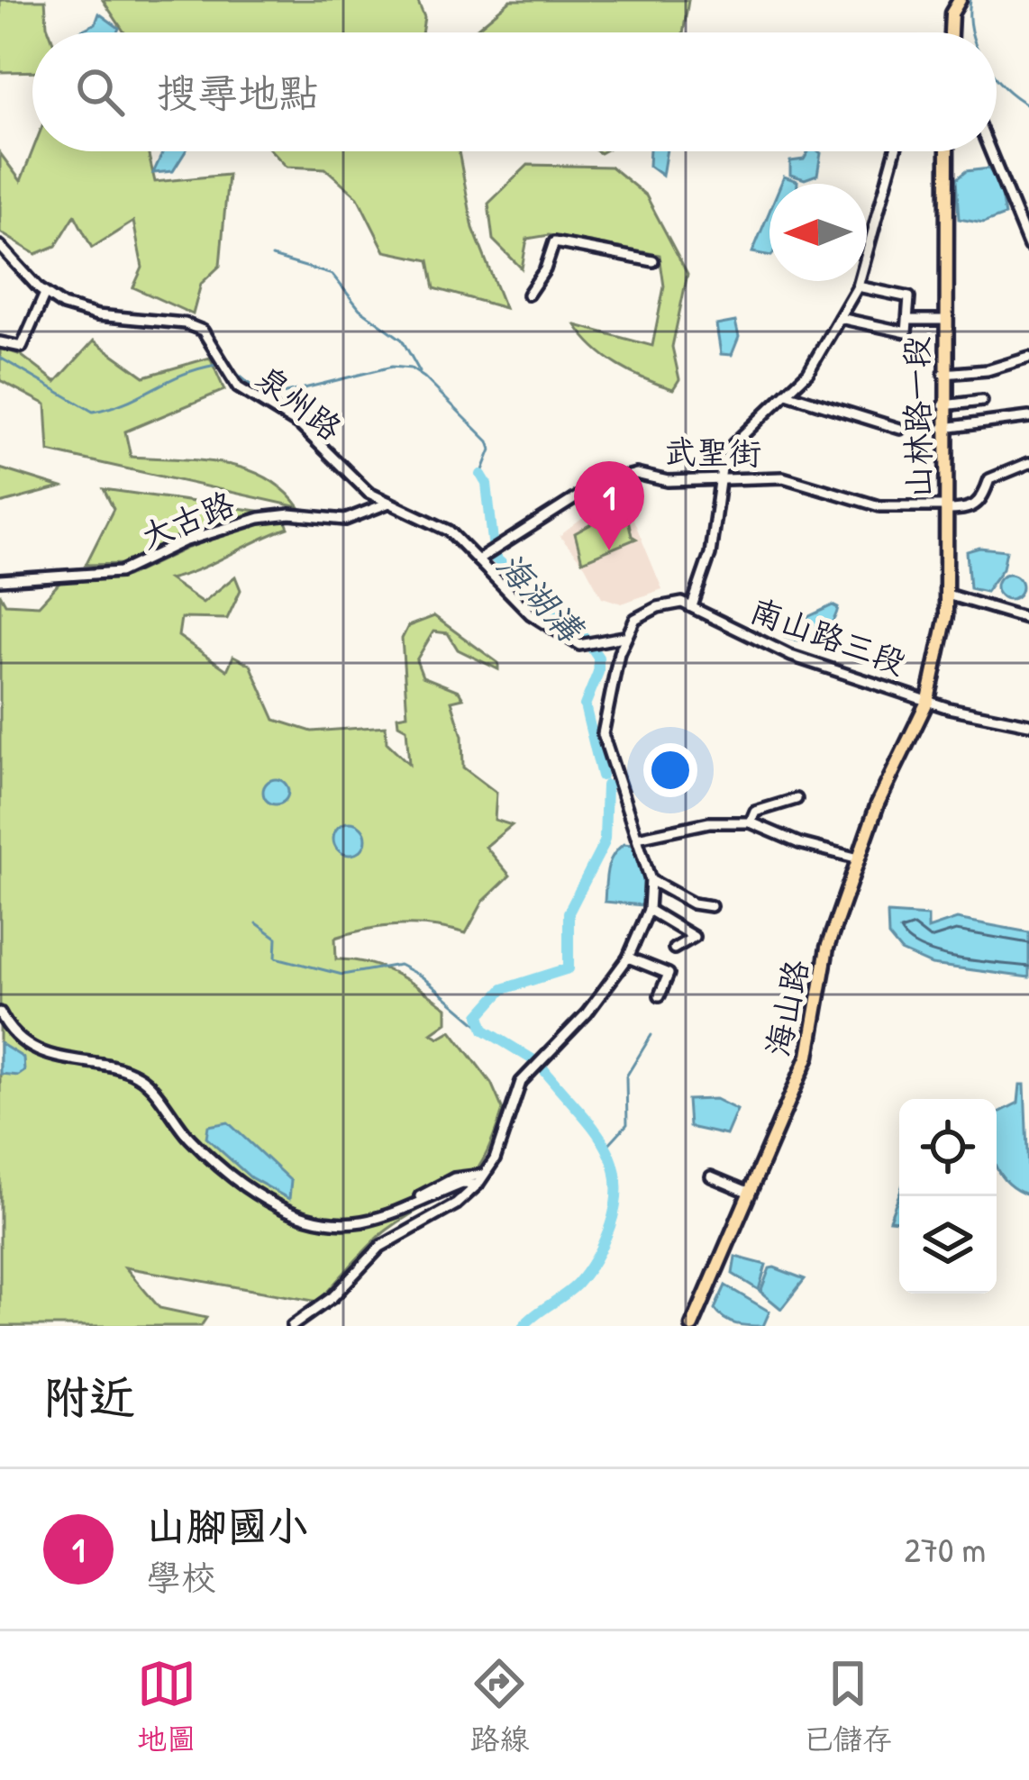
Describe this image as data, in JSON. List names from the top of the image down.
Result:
{
  "streets": {
    "main road": ["山林路一段", "海山路"],
    "street": [
      "泉州路",
      "武聖街",
      "大古路",
      "南山路三段"
    ]
  },
  "crossings": [
    ["泉州路", "武聖街"],
    ["泉州路", "大古路"],
    ["山林路一段", "武聖街"],
    ["山林路一段", "南山路三段"],
    ["山林路一段", "海山路"],
    ["南山路三段", "海山路"]
  ],
  "water": ["海湖溝"],
  "north": "left",
  "page": {
    "search": "搜尋地點",
    "pins": "1",
    "heading": "附近",
    "list": [
      {
        "mark": "1",
        "name": "山腳國小",
        "note": "學校",
        "value": "270 m"
      }
    ],
    "nav": ["地圖", "路線", "已儲存"]
  }
}
